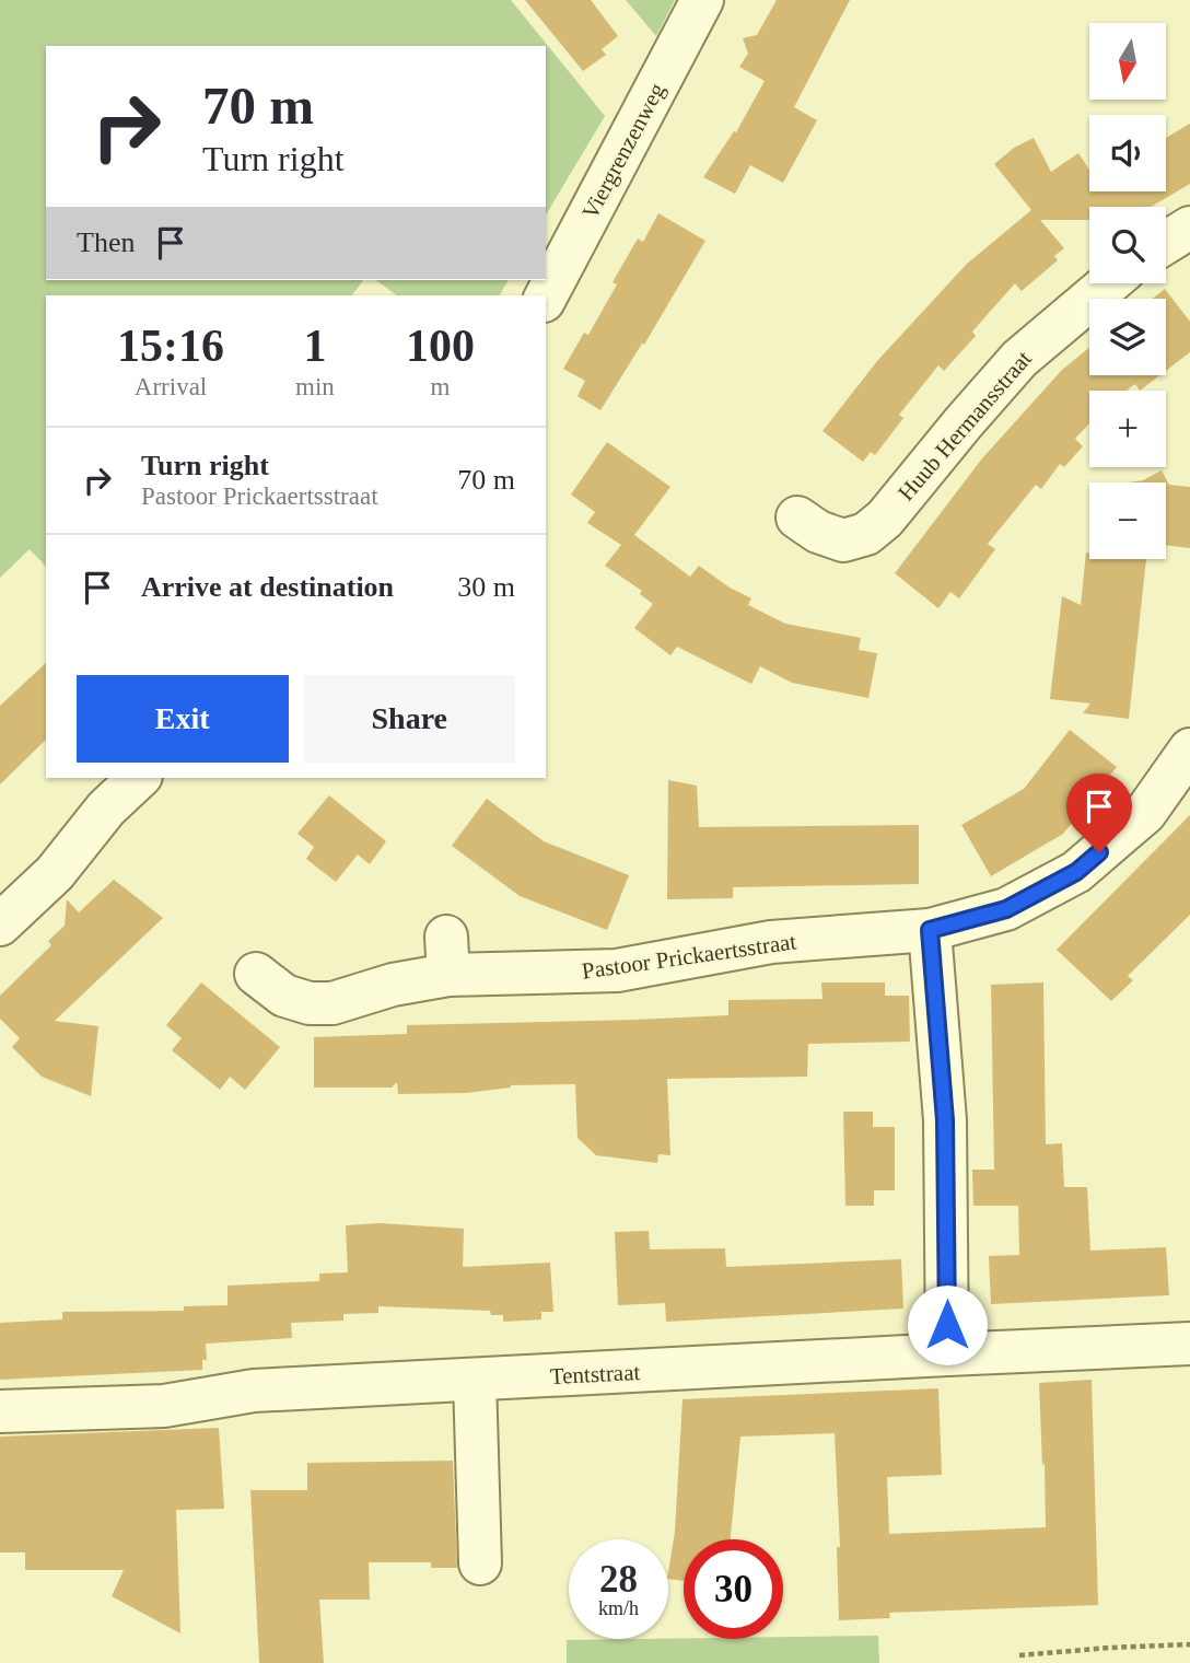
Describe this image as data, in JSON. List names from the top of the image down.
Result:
{
  "streets": {
    "street": [
      "Viergrenzenweg",
      "Huub Hermansstraat",
      "Pastoor Prickaertsstraat",
      "Tentstraat"
    ]
  },
  "north": "bottom",
  "page": {
    "map_buttons": ["+", "−"],
    "turn": ["70 m", "Turn right"],
    "then": "Then",
    "eta": [
      "15:16",
      "Arrival",
      "1",
      "min",
      "100",
      "m"
    ],
    "list": [
      {
        "name": "Turn right",
        "note": "Pastoor Prickaertsstraat",
        "value": "70 m"
      },
      {
        "name": "Arrive at destination",
        "value": "30 m"
      }
    ],
    "buttons": ["Exit", "Share"],
    "speed": "28 km/h",
    "limit": "30"
  }
}
